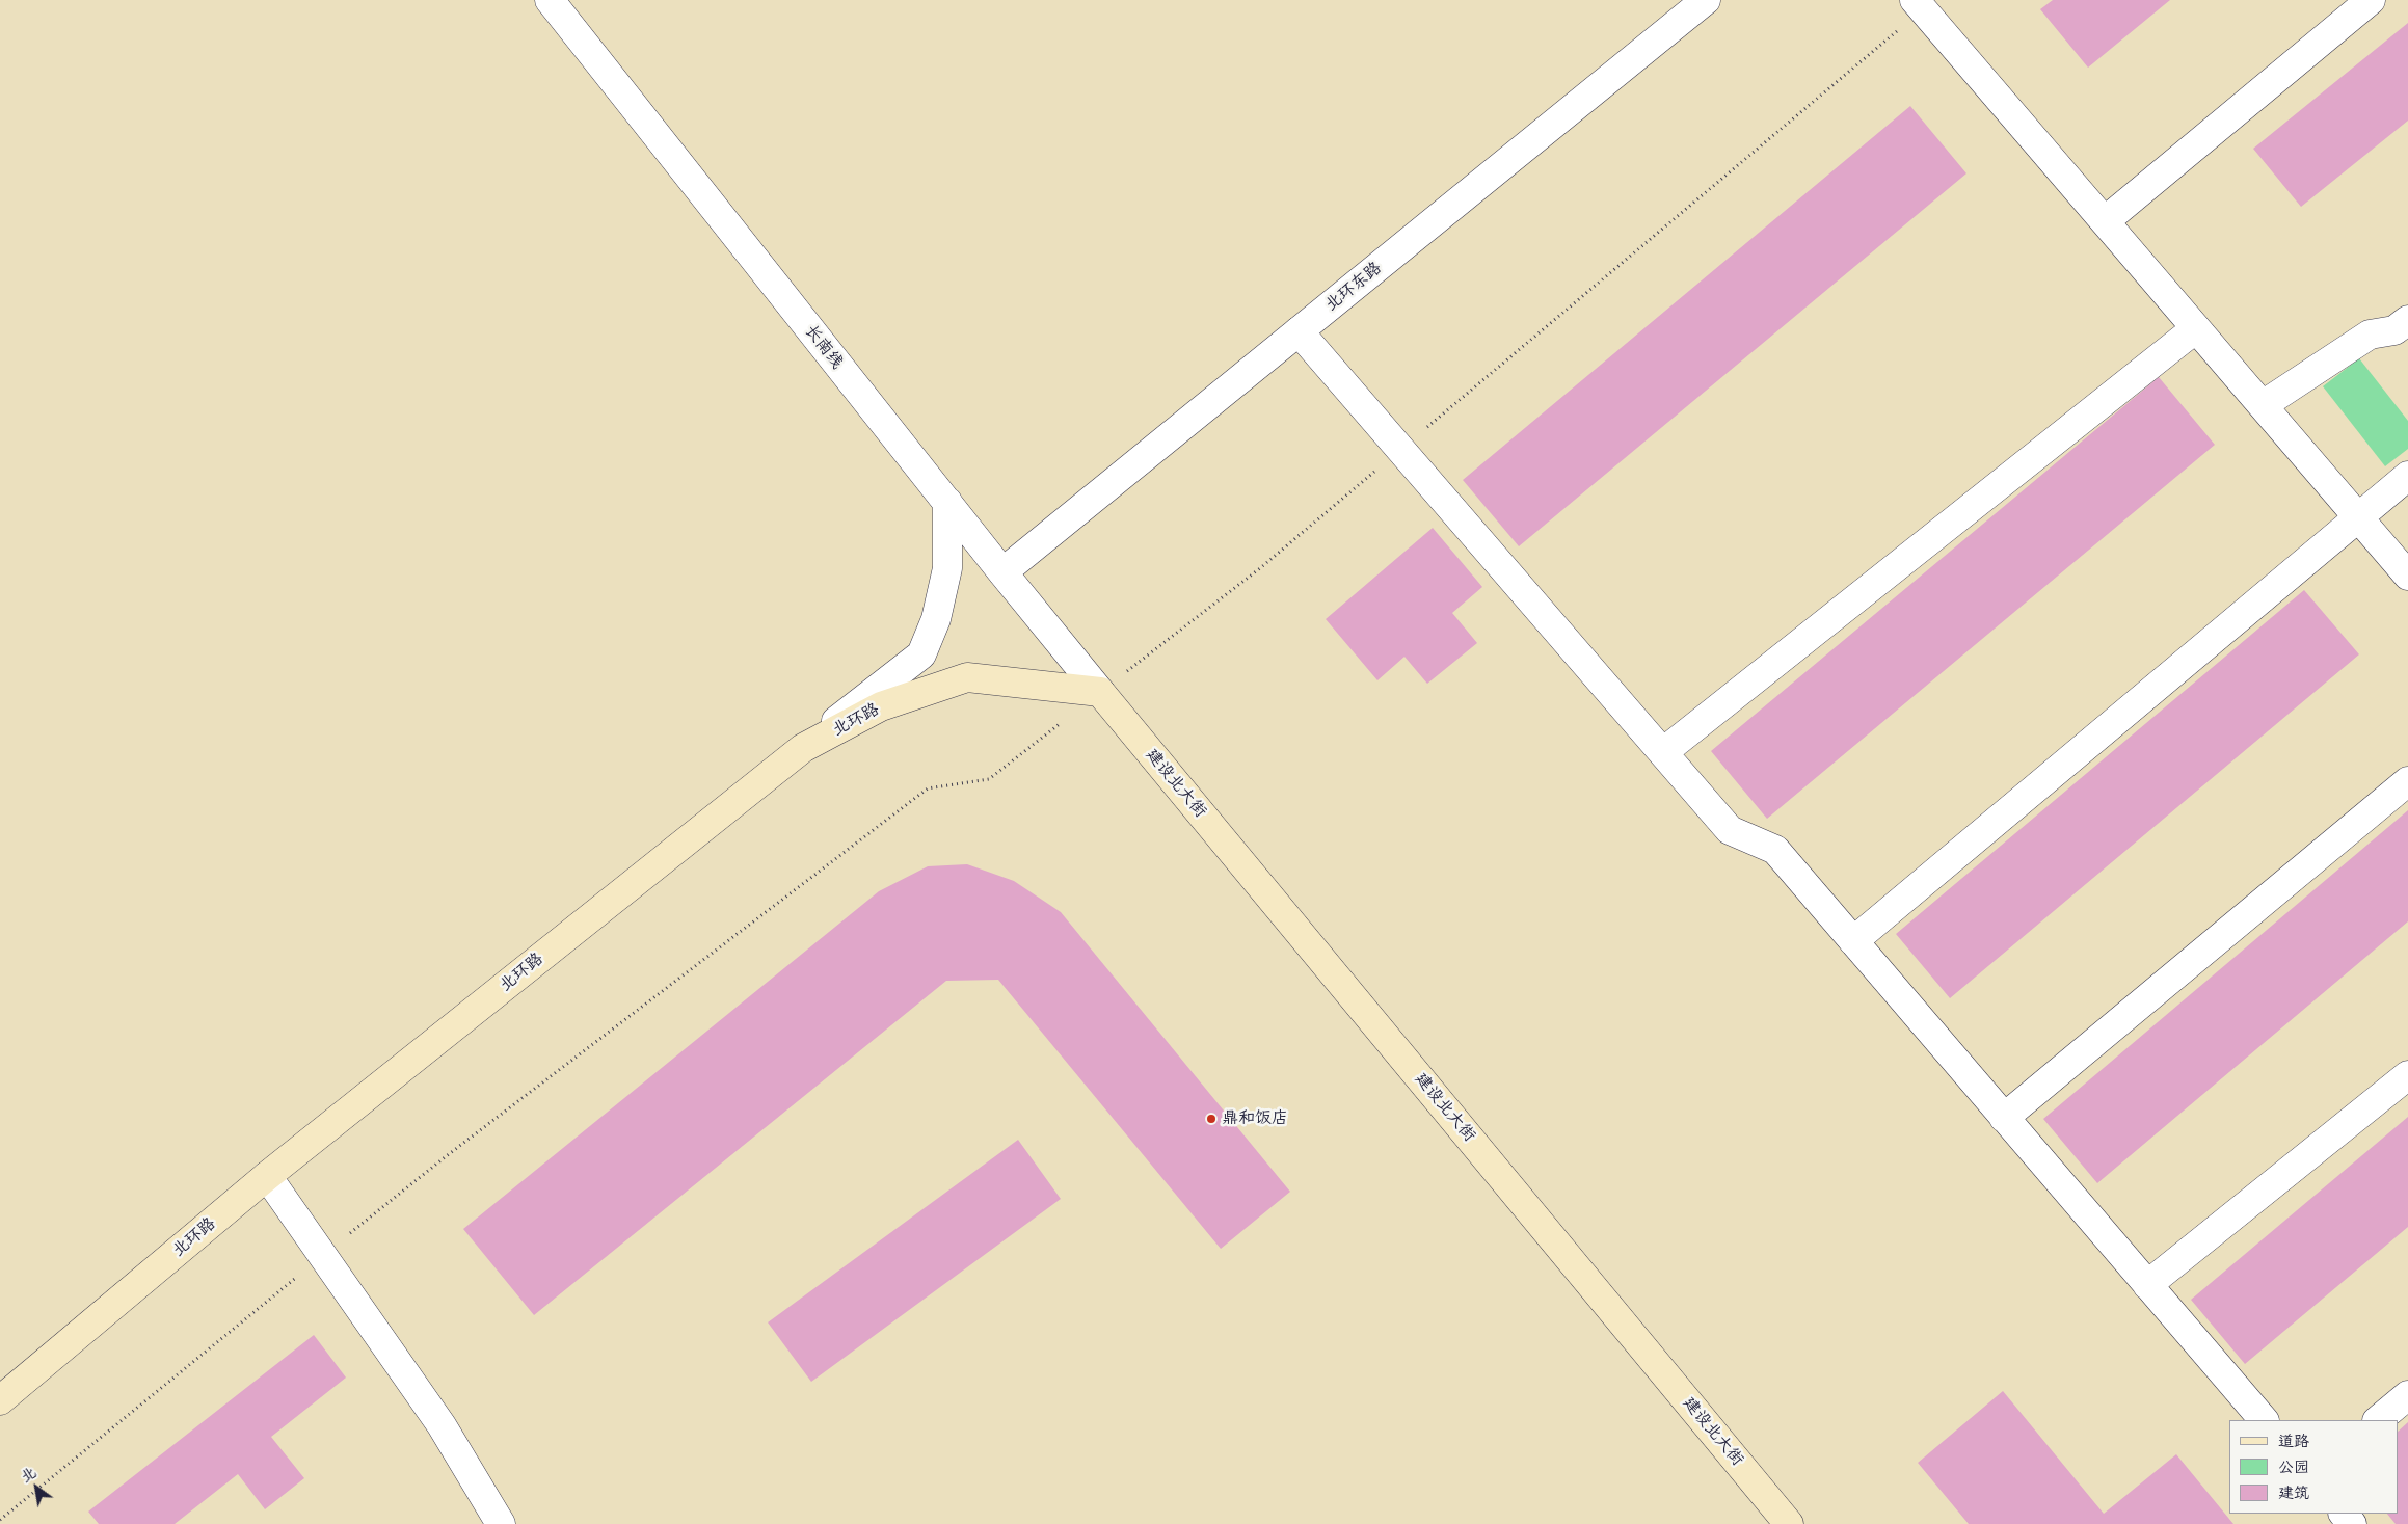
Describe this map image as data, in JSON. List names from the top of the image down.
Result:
{
  "streets": {
    "main road": ["北环路", "建设北大街"],
    "street": ["北环东路", "长南线"]
  },
  "crossings": [
    ["北环东路", "长南线"],
    ["长南线", "北环路"],
    ["长南线", "建设北大街"],
    ["北环路", "建设北大街"]
  ],
  "places": ["鼎和饭店"],
  "legend": ["道路", "公园", "建筑"],
  "north": "top left"
}
